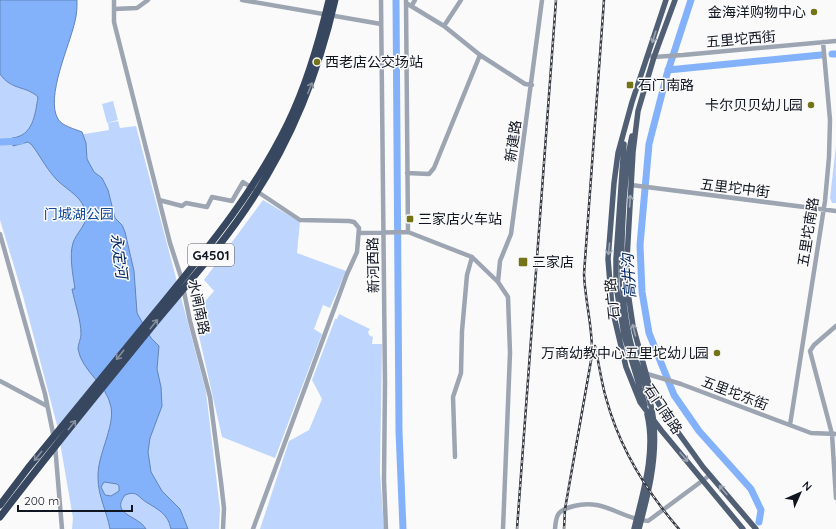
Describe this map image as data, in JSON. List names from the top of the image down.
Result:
{
  "streets": {
    "highway": ["G4501"],
    "main road": ["石广路", "石门南路"],
    "street": [
      "五里坨西街",
      "新建路",
      "五里坨中街",
      "五里坨南路",
      "新河西路",
      "水闸南路",
      "五里坨东街"
    ]
  },
  "crossings": [
    ["五里坨西街", "五里坨南路"],
    ["五里坨西街", "石门南路"],
    ["五里坨中街", "五里坨南路"],
    ["五里坨中街", "石门南路"],
    ["五里坨南路", "五里坨东街"],
    ["石广路", "石门南路"],
    ["五里坨东街", "石门南路"]
  ],
  "water": ["永定河", "高井沟"],
  "parks": ["门城湖公园"],
  "places": {
    "other": [
      "金海洋购物中心",
      "西老店公交场站",
      "卡尔贝贝幼儿园",
      "万商幼教中心五里坨幼儿园"
    ],
    "transit": ["石门南路", "三家店火车站", "三家店"]
  },
  "scale_bar": "200 m",
  "north": "top right"
}
